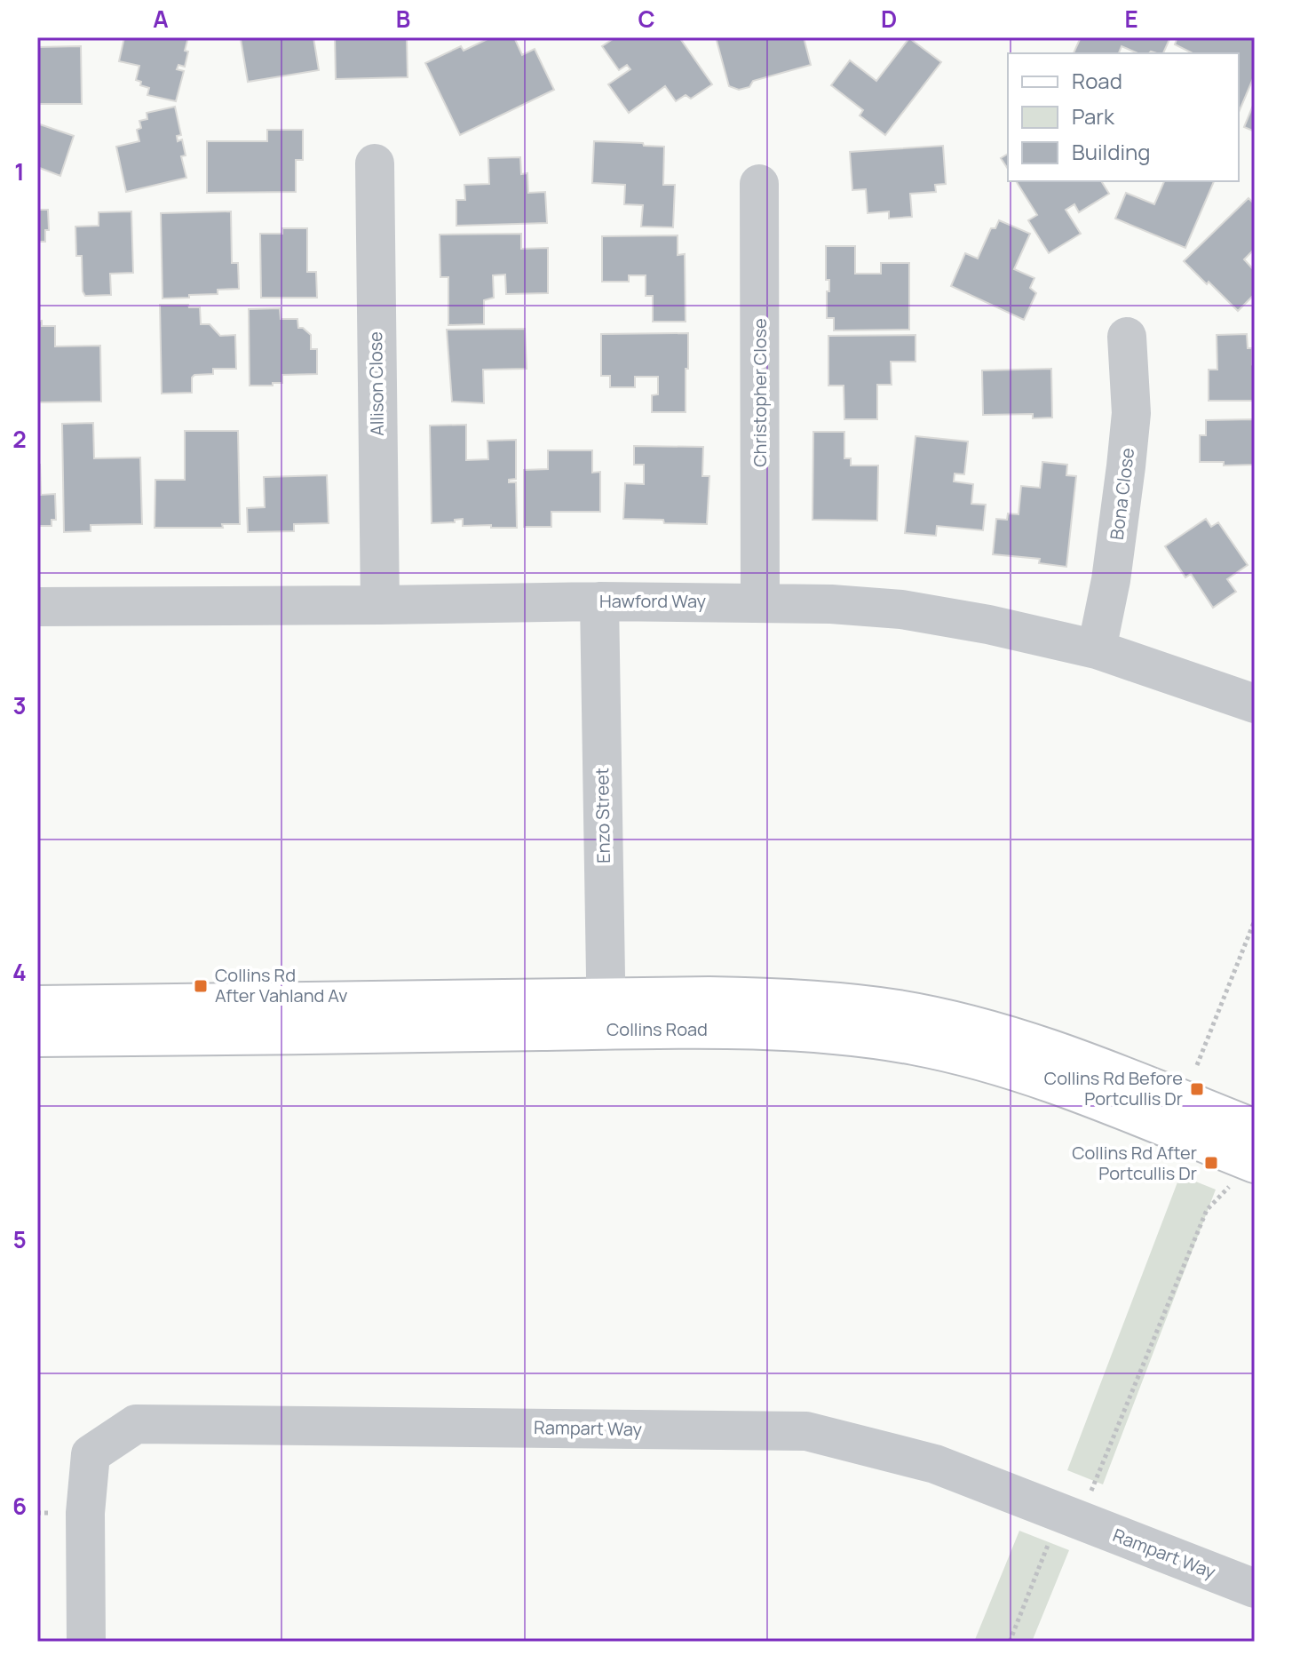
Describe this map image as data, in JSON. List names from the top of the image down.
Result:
{
  "streets": {
    "main road": ["Collins Road"],
    "street": [
      "Allison Close",
      "Christopher Close",
      "Bona Close",
      "Hawford Way",
      "Enzo Street",
      "Rampart Way"
    ]
  },
  "crossings": [
    ["Allison Close", "Hawford Way"],
    ["Christopher Close", "Hawford Way"],
    ["Bona Close", "Hawford Way"],
    ["Hawford Way", "Enzo Street"],
    ["Enzo Street", "Collins Road"]
  ],
  "places": {
    "transit": ["Collins Rd After Vahland Av", "Collins Rd Before Portcullis Dr", "Collins Rd After Portcullis Dr"]
  },
  "legend": ["Road", "Park", "Building"],
  "grid": {
    "columns": [
      "A",
      "B",
      "C",
      "D",
      "E"
    ],
    "rows": [
      "1",
      "2",
      "3",
      "4",
      "5",
      "6"
    ]
  }
}
